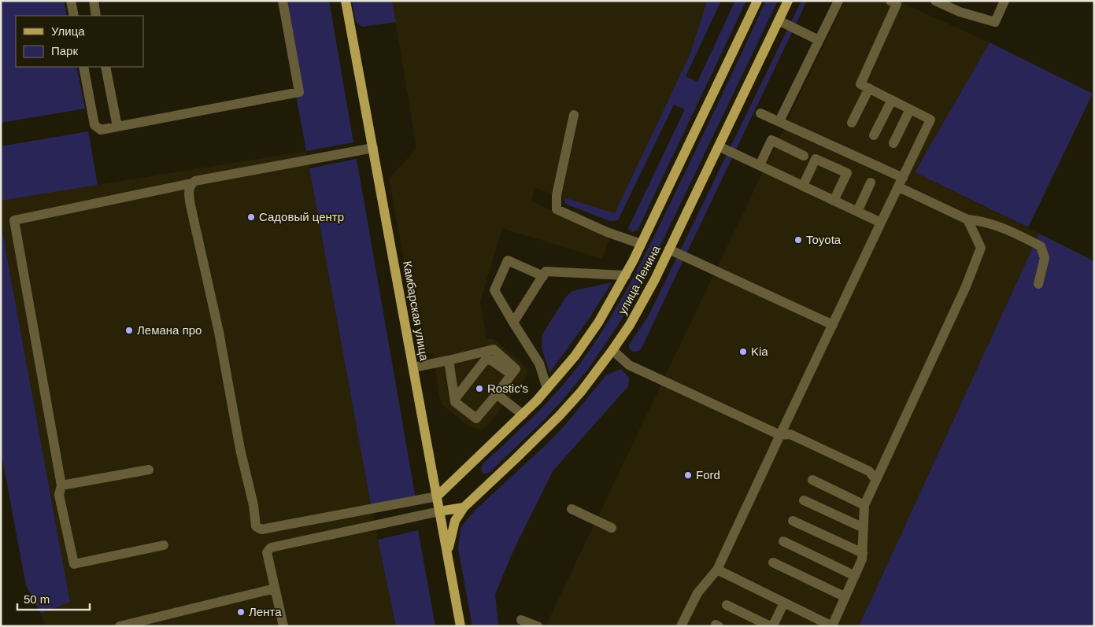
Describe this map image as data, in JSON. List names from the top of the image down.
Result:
{
  "streets": {
    "main road": ["улица Ленина", "Камбарская улица"]
  },
  "crossings": [
    ["улица Ленина", "Камбарская улица"]
  ],
  "places": [
    "Садовый центр",
    "Toyota",
    "Лемана про",
    "Kia",
    "Rostic's",
    "Ford",
    "Лента"
  ],
  "legend": ["Улица", "Парк"],
  "scale_bar": "50 m"
}
